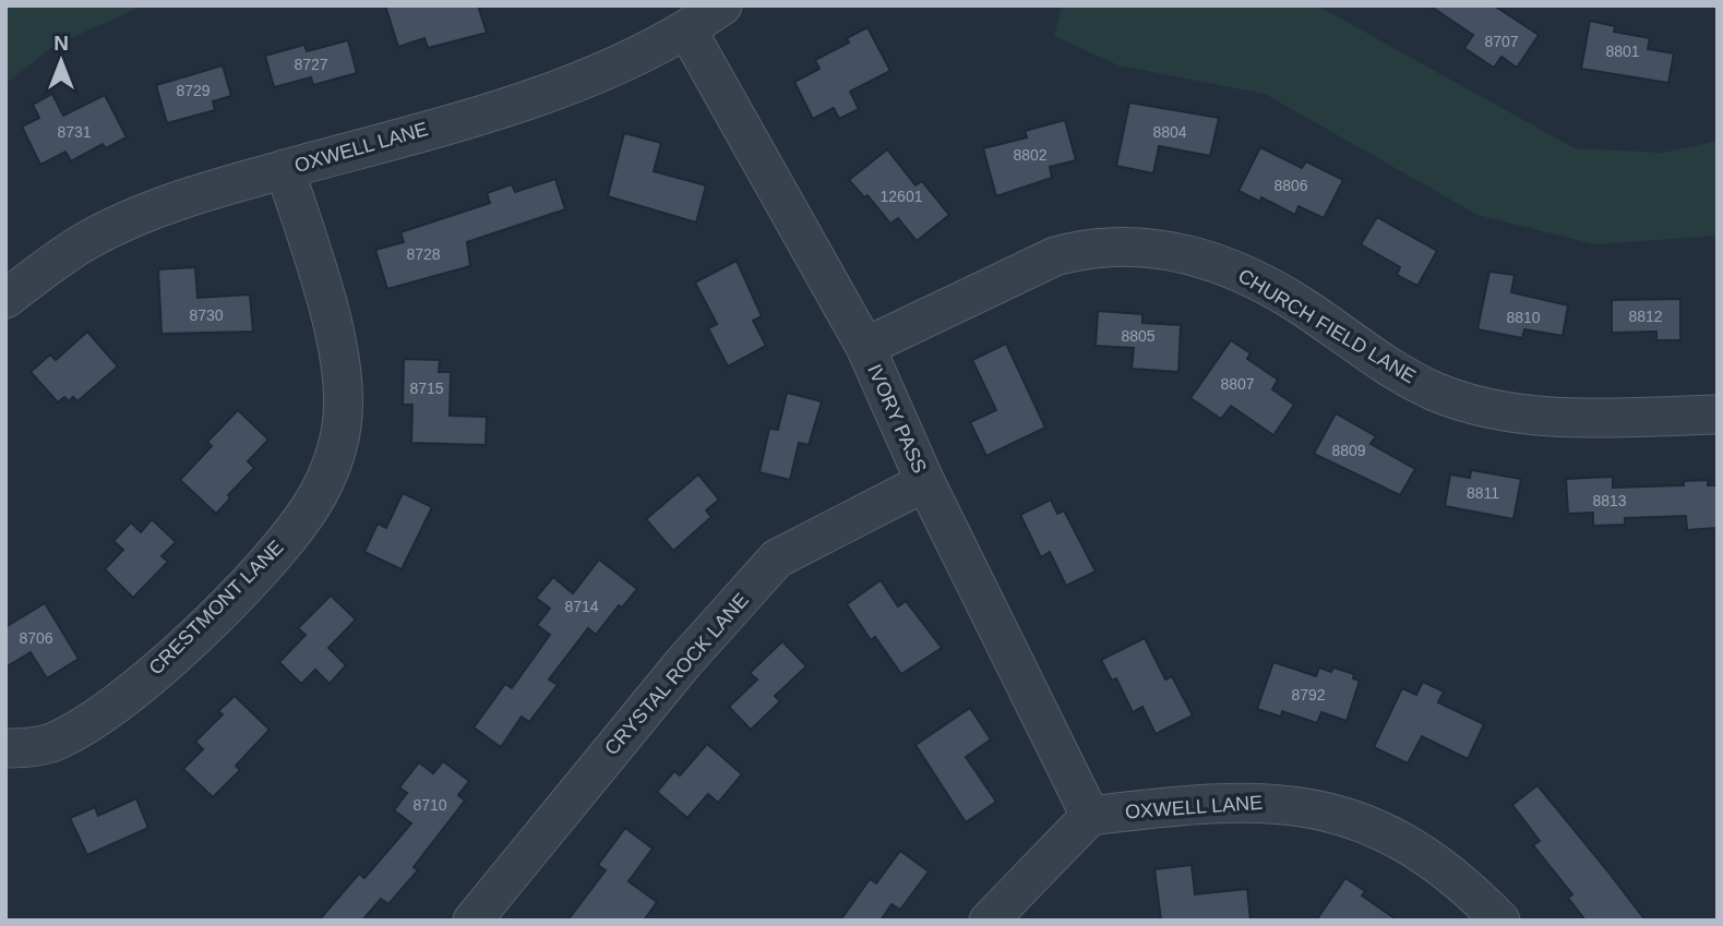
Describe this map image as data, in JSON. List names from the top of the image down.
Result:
{
  "streets": {
    "street": [
      "OXWELL LANE",
      "CHURCH FIELD LANE",
      "IVORY PASS",
      "CRESTMONT LANE",
      "CRYSTAL ROCK LANE"
    ]
  },
  "crossings": [
    ["OXWELL LANE", "IVORY PASS"],
    ["OXWELL LANE", "CRESTMONT LANE"],
    ["CHURCH FIELD LANE", "IVORY PASS"],
    ["IVORY PASS", "CRYSTAL ROCK LANE"]
  ],
  "house_numbers": [
    "8707",
    "8801",
    "8727",
    "8729",
    "8731",
    "8804",
    "8802",
    "8806",
    "12601",
    "8728",
    "8730",
    "8812",
    "8810",
    "8805",
    "8807",
    "8715",
    "8809",
    "8811",
    "8813",
    "8714",
    "8706",
    "8792",
    "8710"
  ],
  "north": "top"
}
